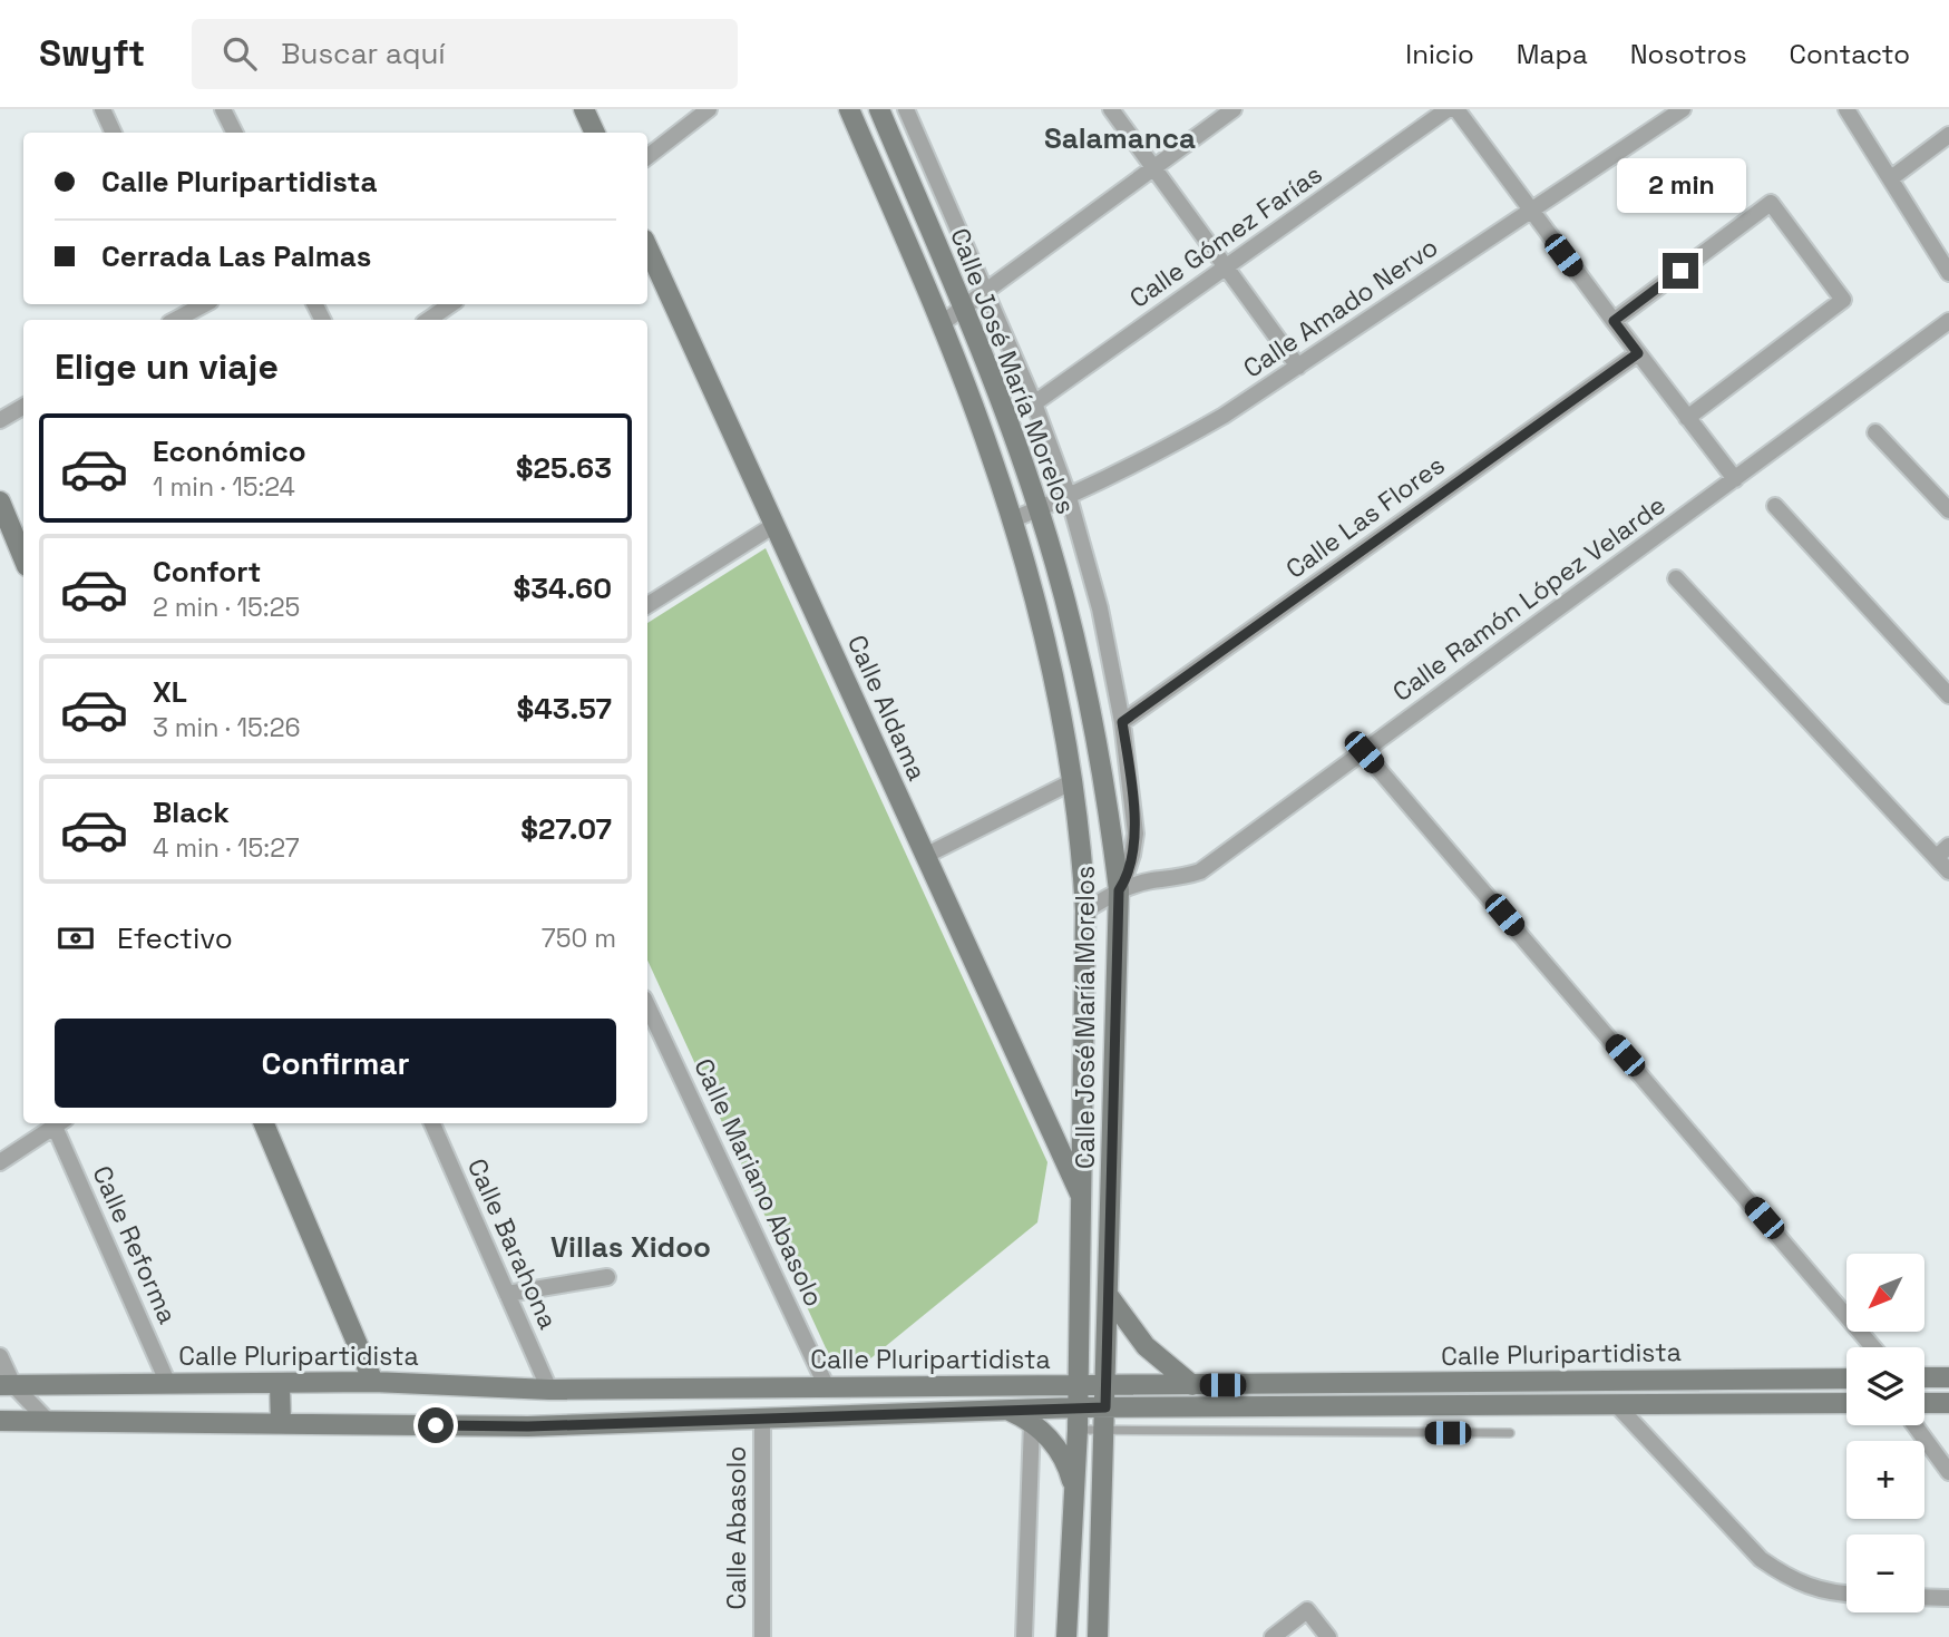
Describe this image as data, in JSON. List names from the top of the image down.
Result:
{
  "streets": {
    "street": [
      "Calle Gómez Farías",
      "Calle Amado Nervo",
      "Calle José María Morelos",
      "Calle Las Flores",
      "Calle Ramón López Velarde",
      "Calle Aldama",
      "Calle Mariano Abasolo",
      "Calle Barahona",
      "Calle Reforma",
      "Calle Pluripartidista",
      "Calle Abasolo"
    ]
  },
  "crossings": [
    ["Calle Amado Nervo", "Calle José María Morelos"],
    ["Calle José María Morelos", "Calle Ramón López Velarde"],
    ["Calle José María Morelos", "Calle Aldama"],
    ["Calle José María Morelos", "Calle Pluripartidista"],
    ["Calle Mariano Abasolo", "Calle Pluripartidista"],
    ["Calle Barahona", "Calle Pluripartidista"],
    ["Calle Reforma", "Calle Pluripartidista"],
    ["Calle Pluripartidista", "Calle Abasolo"]
  ],
  "districts": ["Salamanca", "Villas Xidoo"],
  "north": "bottom left",
  "page": {
    "header": "Swyft",
    "search": "Buscar aquí",
    "nav": [
      "Inicio",
      "Mapa",
      "Nosotros",
      "Contacto"
    ],
    "banner": ["Calle Pluripartidista", "Cerrada Las Palmas"],
    "bubble": "2 min",
    "heading": "Elige un viaje",
    "list": [
      {
        "name": "Económico",
        "note": "1 min · 15:24",
        "value": "$25.63"
      },
      {
        "name": "Confort",
        "note": "2 min · 15:25",
        "value": "$34.60"
      },
      {
        "name": "XL",
        "note": "3 min · 15:26",
        "value": "$43.57"
      },
      {
        "name": "Black",
        "note": "4 min · 15:27",
        "value": "$27.07"
      }
    ],
    "pay": ["Efectivo", "750 m"],
    "buttons": "Confirmar",
    "map_buttons": ["+", "−"]
  }
}
